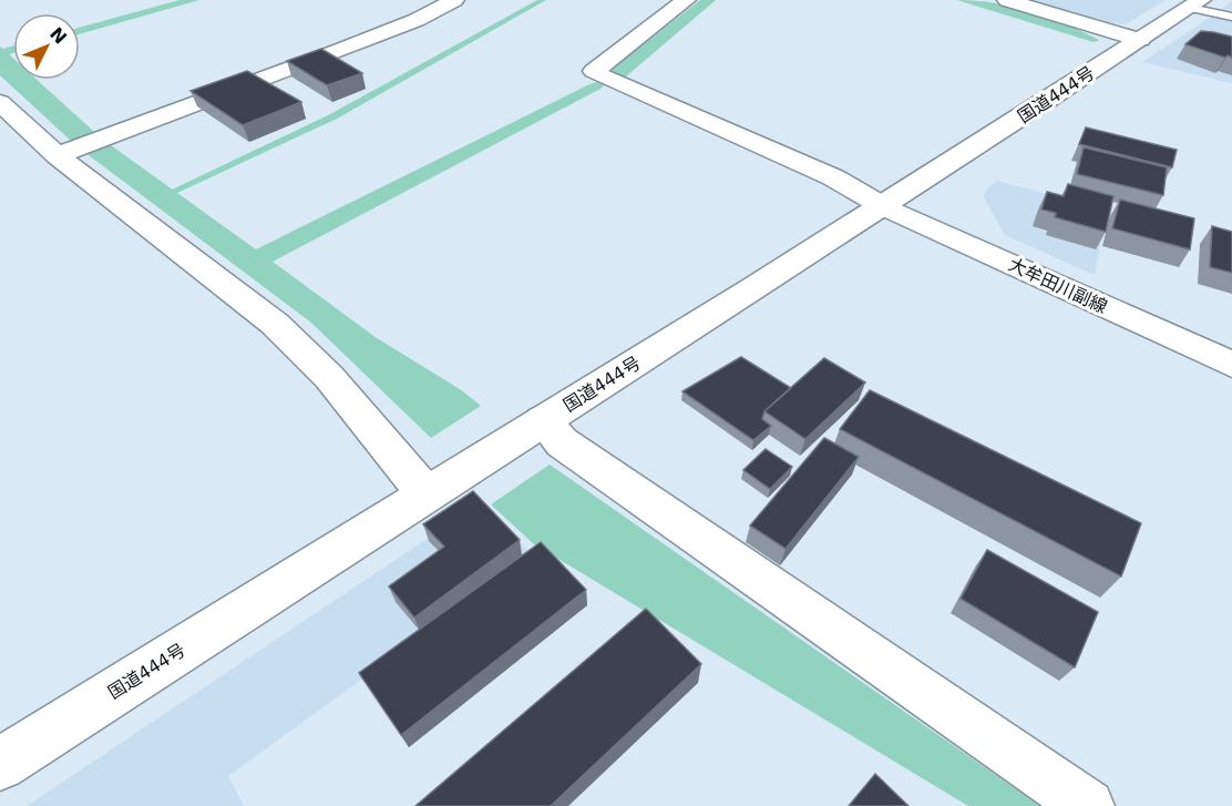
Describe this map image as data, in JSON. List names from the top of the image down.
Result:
{
  "streets": {
    "main road": ["国道444号", "大牟田川副線"]
  },
  "crossings": [
    ["国道444号", "大牟田川副線"]
  ],
  "north": "top right"
}
